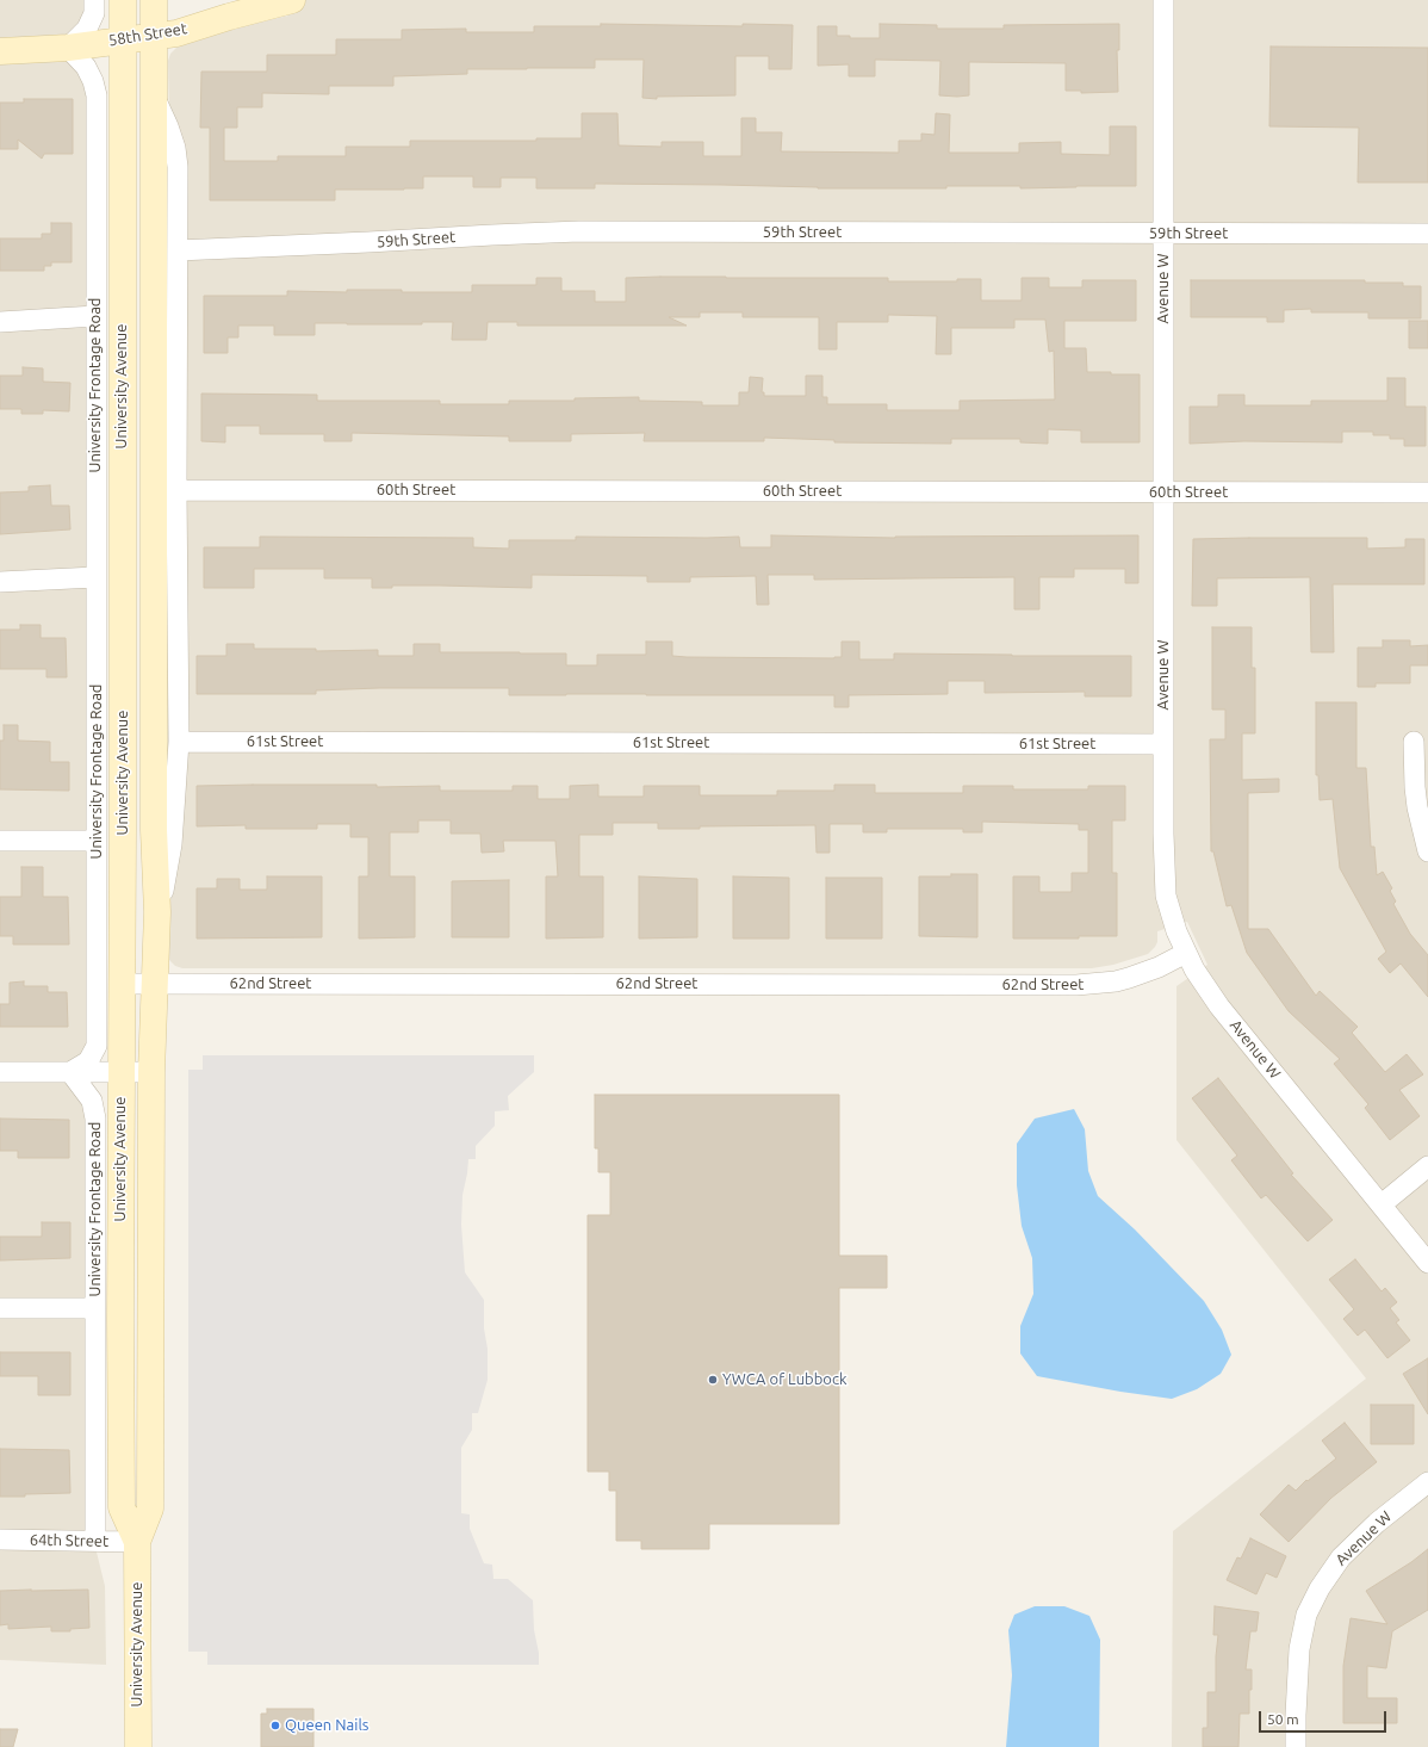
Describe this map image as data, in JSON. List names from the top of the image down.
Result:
{
  "streets": {
    "main road": ["58th Street", "University Avenue"],
    "street": [
      "59th Street",
      "Avenue W",
      "University Frontage Road",
      "60th Street",
      "61st Street",
      "62nd Street",
      "64th Street"
    ]
  },
  "crossings": [
    ["58th Street", "University Frontage Road"],
    ["58th Street", "University Avenue"],
    ["59th Street", "Avenue W"],
    ["Avenue W", "60th Street"],
    ["Avenue W", "61st Street"],
    ["Avenue W", "62nd Street"],
    ["University Frontage Road", "64th Street"],
    ["University Avenue", "62nd Street"],
    ["University Avenue", "64th Street"]
  ],
  "places": ["YWCA of Lubbock", "Queen Nails"],
  "scale_bar": "50 m"
}
